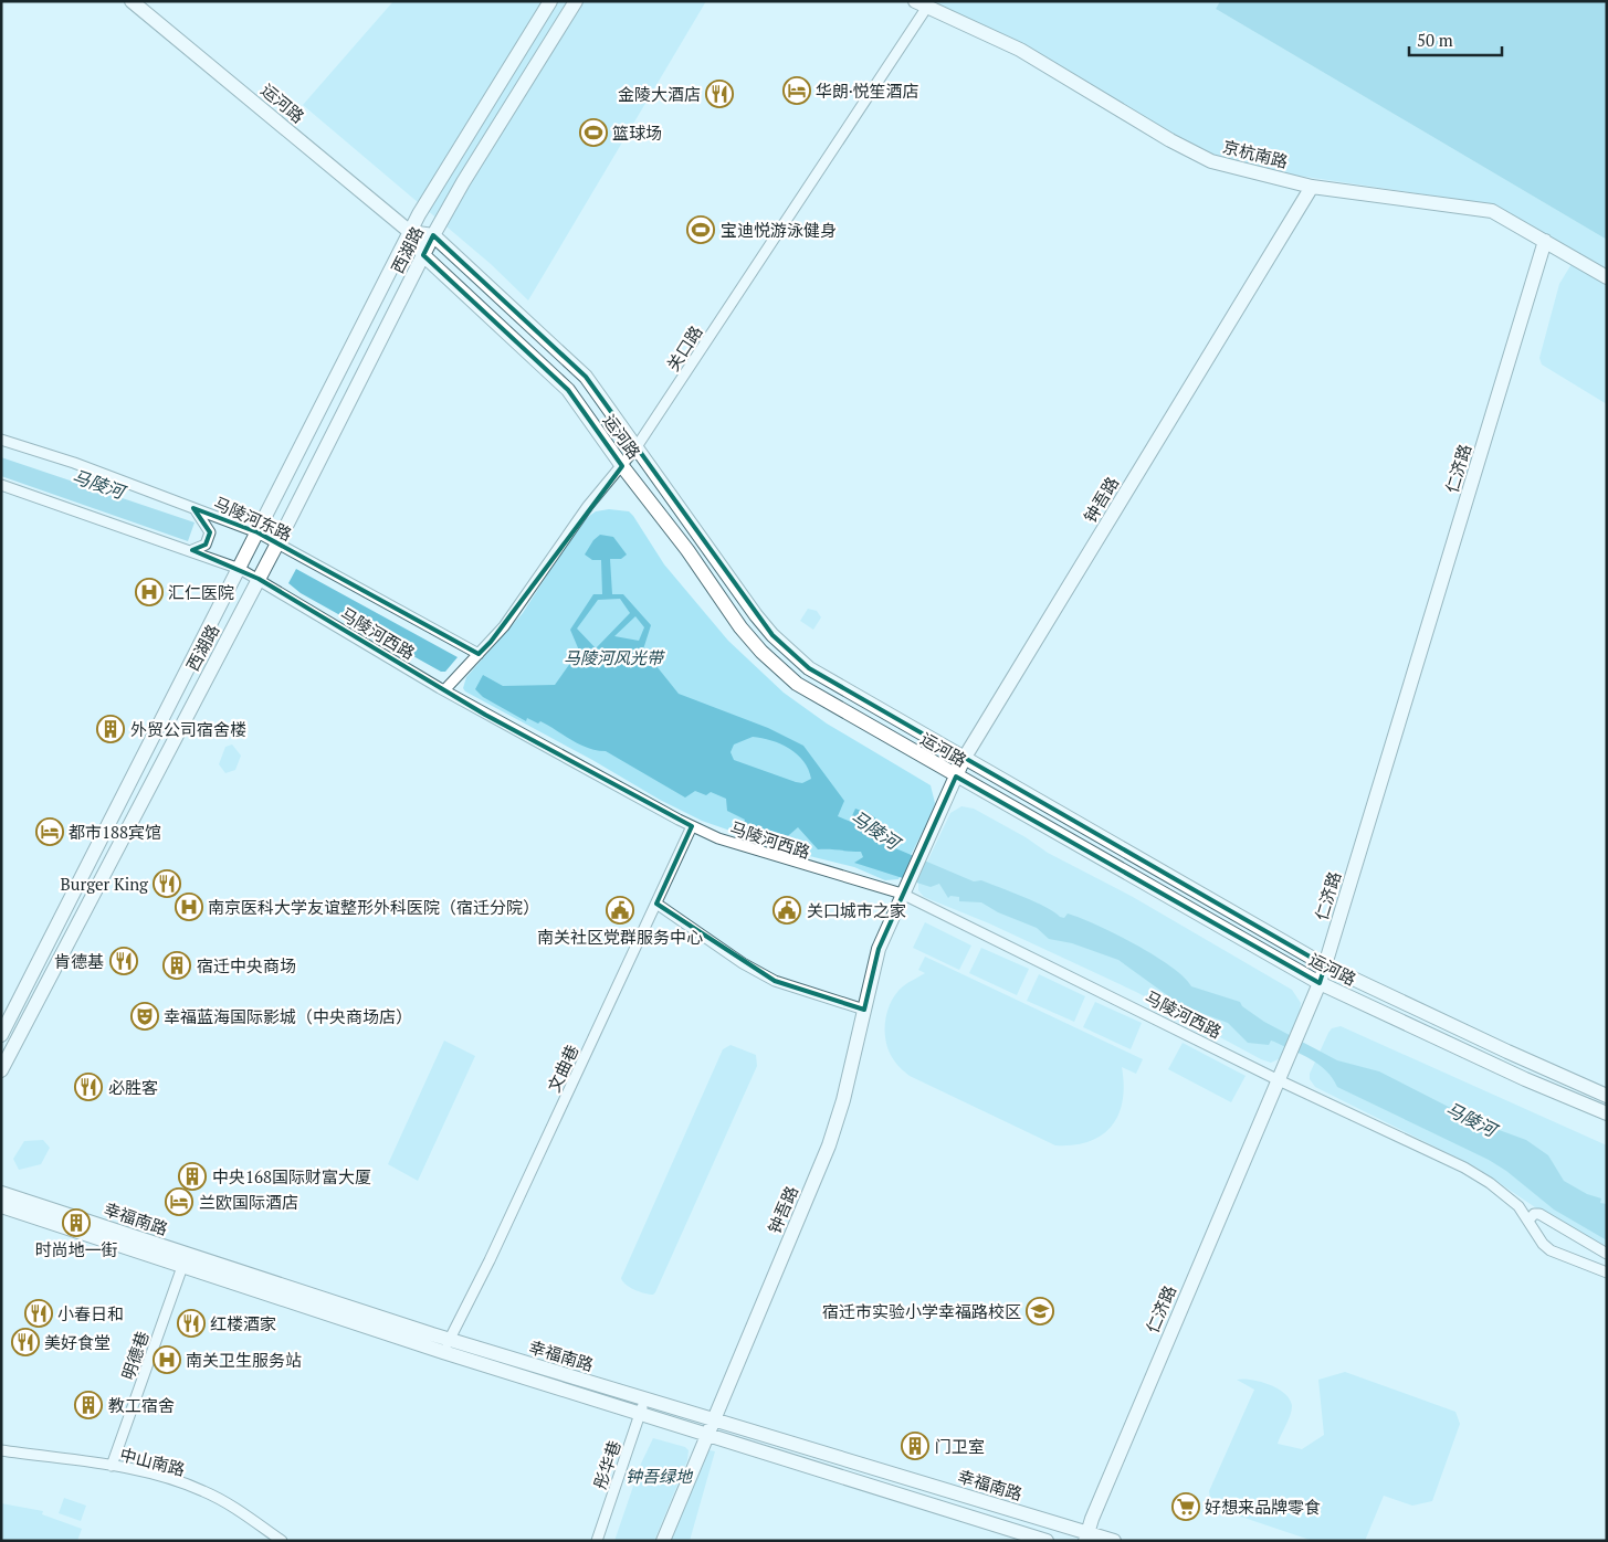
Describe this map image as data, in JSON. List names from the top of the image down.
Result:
{
  "streets": {
    "street": [
      "运河路",
      "京杭南路",
      "西湖路",
      "关口路",
      "仁济路",
      "钟吾路",
      "马陵河东路",
      "马陵河西路",
      "文曲巷",
      "幸福南路",
      "明德巷",
      "中山南路",
      "彤华巷"
    ]
  },
  "crossings": [
    ["运河路", "西湖路"],
    ["运河路", "关口路"],
    ["运河路", "仁济路"],
    ["运河路", "钟吾路"],
    ["京杭南路", "关口路"],
    ["京杭南路", "仁济路"],
    ["京杭南路", "钟吾路"],
    ["西湖路", "马陵河东路"],
    ["西湖路", "马陵河西路"],
    ["关口路", "马陵河东路"],
    ["关口路", "马陵河西路"],
    ["仁济路", "马陵河西路"],
    ["仁济路", "幸福南路"],
    ["钟吾路", "马陵河西路"],
    ["钟吾路", "幸福南路"],
    ["马陵河西路", "文曲巷"],
    ["文曲巷", "幸福南路"],
    ["幸福南路", "明德巷"],
    ["幸福南路", "彤华巷"],
    ["明德巷", "中山南路"]
  ],
  "water": ["马陵河"],
  "parks": ["马陵河风光带", "钟吾绿地"],
  "places": {
    "hotel": ["华朗·悦笙酒店", "都市188宾馆", "兰欧国际酒店"],
    "restaurant": [
      "金陵大酒店",
      "Burger King",
      "肯德基",
      "必胜客",
      "小春日和",
      "红楼酒家",
      "美好食堂"
    ],
    "sports": ["篮球场", "宝迪悦游泳健身"],
    "hospital": ["汇仁医院", "南京医科大学友谊整形外科医院（宿迁分院）", "南关卫生服务站"],
    "building": [
      "外贸公司宿舍楼",
      "宿迁中央商场",
      "中央168国际财富大厦",
      "时尚地一街",
      "教工宿舍",
      "门卫室"
    ],
    "public building": ["南关社区党群服务中心", "关口城市之家"],
    "theatre": ["幸福蓝海国际影城（中央商场店）"],
    "school or university": ["宿迁市实验小学幸福路校区"],
    "supermarket": ["好想来品牌零食"]
  },
  "scale_bar": "50 m"
}
